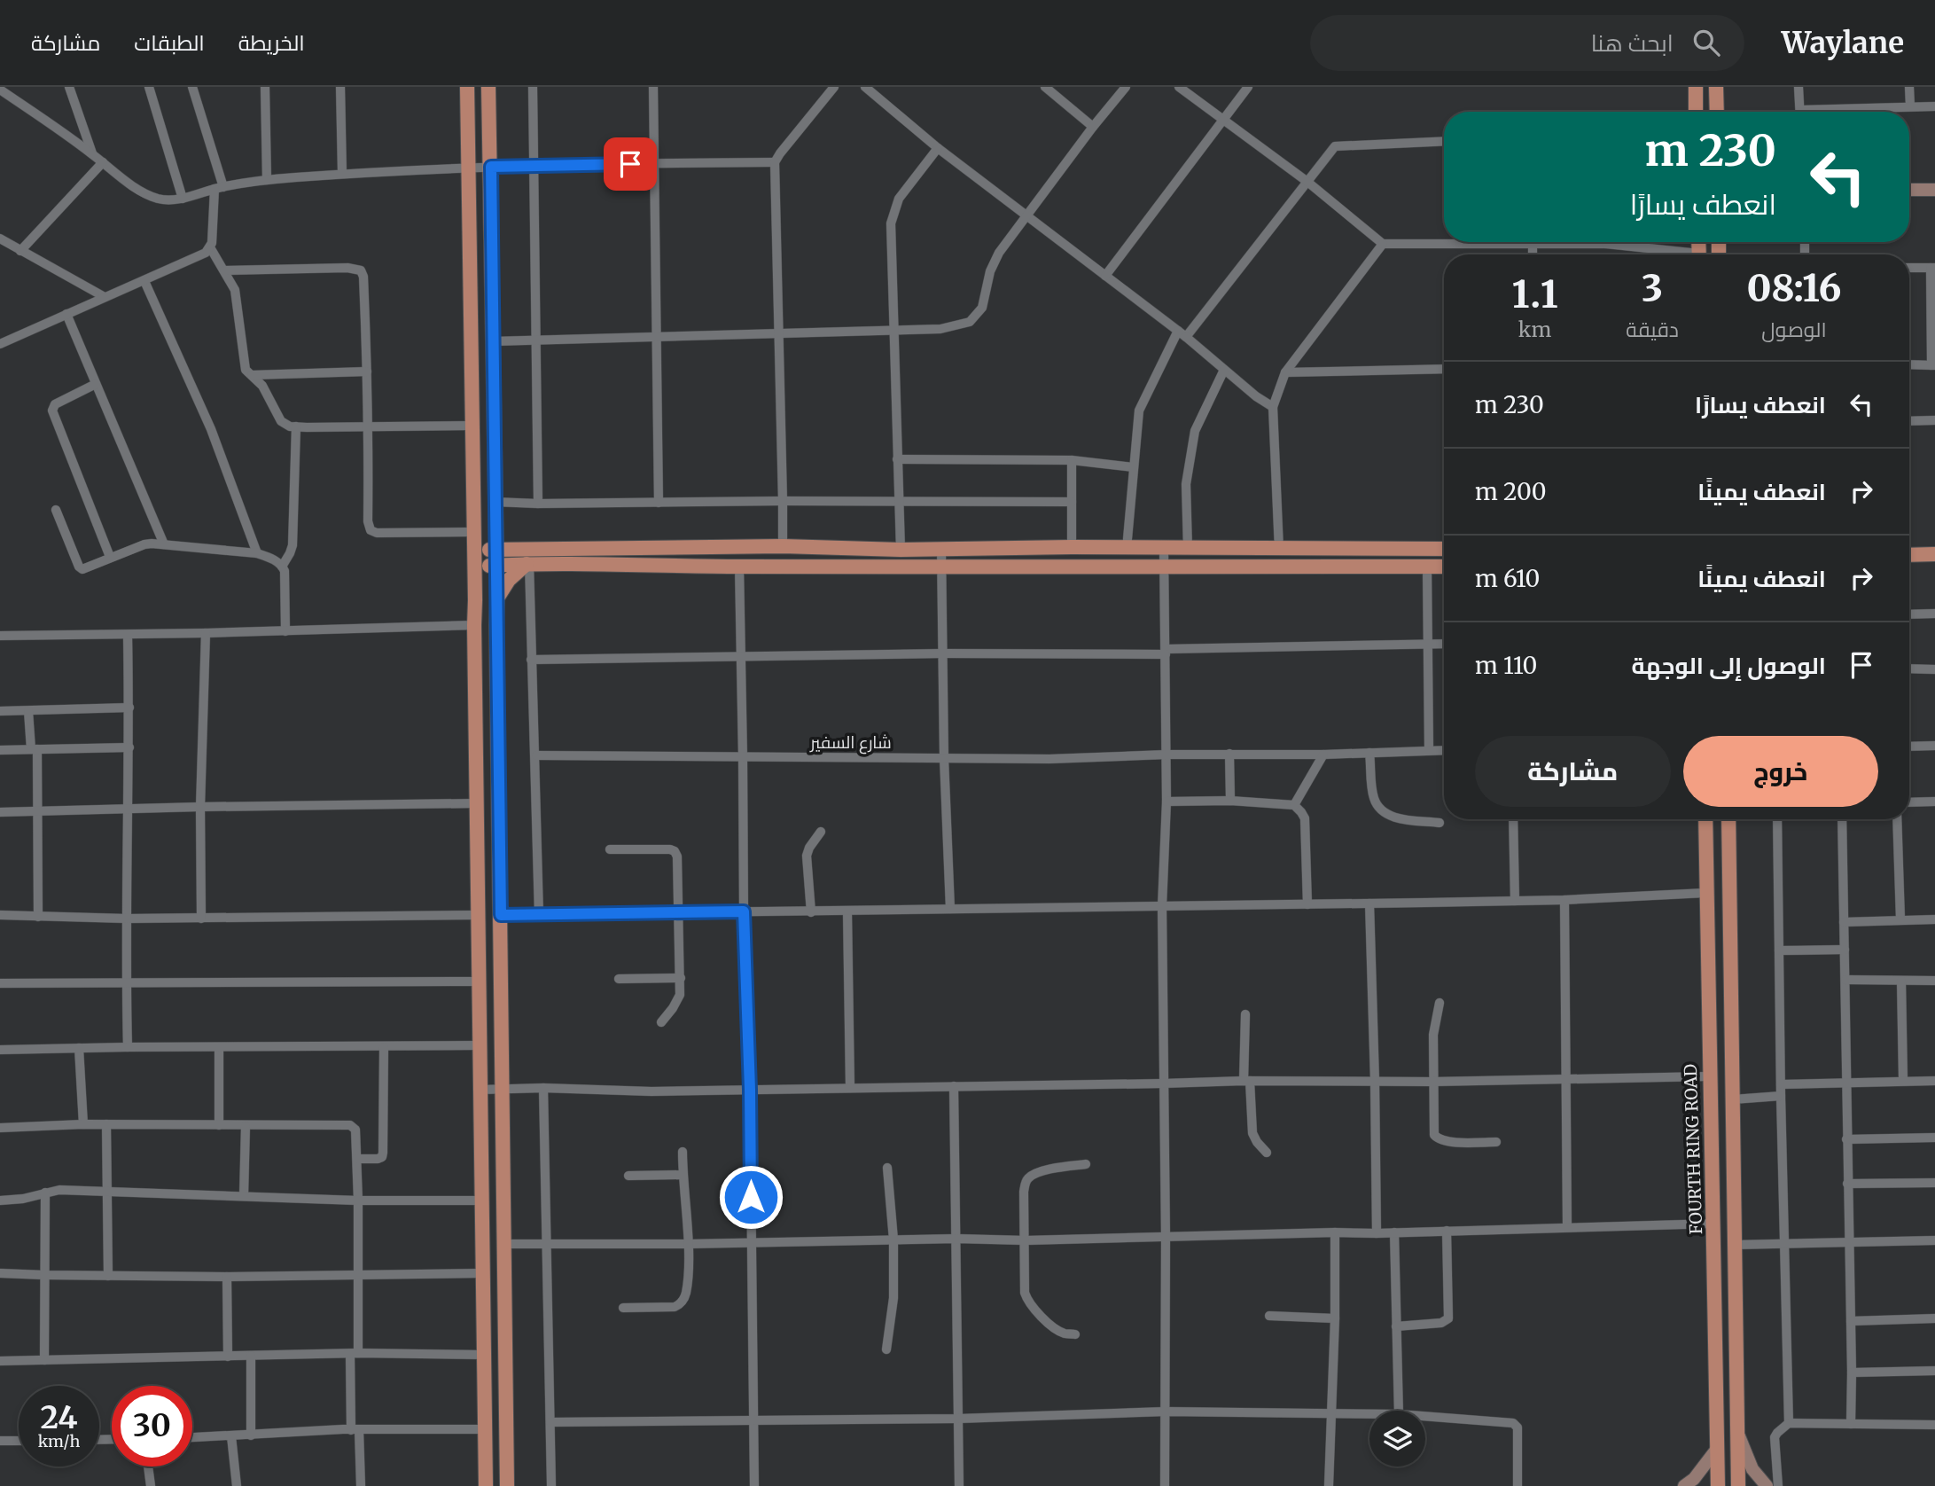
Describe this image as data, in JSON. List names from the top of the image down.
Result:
{
  "streets": {
    "main road": ["FOURTH RING ROAD"],
    "street": ["شارع السفير"]
  },
  "page": {
    "header": "Waylane",
    "search": "ابحث هنا",
    "nav": ["الخريطة", "الطبقات", "مشاركة"],
    "turn": ["230 m", "انعطف يسارًا"],
    "eta": [
      "08:16",
      "الوصول",
      "3",
      "دقيقة",
      "1.1",
      "km"
    ],
    "list": [
      {
        "name": "انعطف يسارًا",
        "value": "230 m"
      },
      {
        "name": "انعطف يمينًا",
        "value": "200 m"
      },
      {
        "name": "انعطف يمينًا",
        "value": "610 m"
      },
      {
        "name": "الوصول إلى الوجهة",
        "value": "110 m"
      }
    ],
    "buttons": ["خروج", "مشاركة"],
    "speed": "24 km/h",
    "limit": "30"
  }
}
